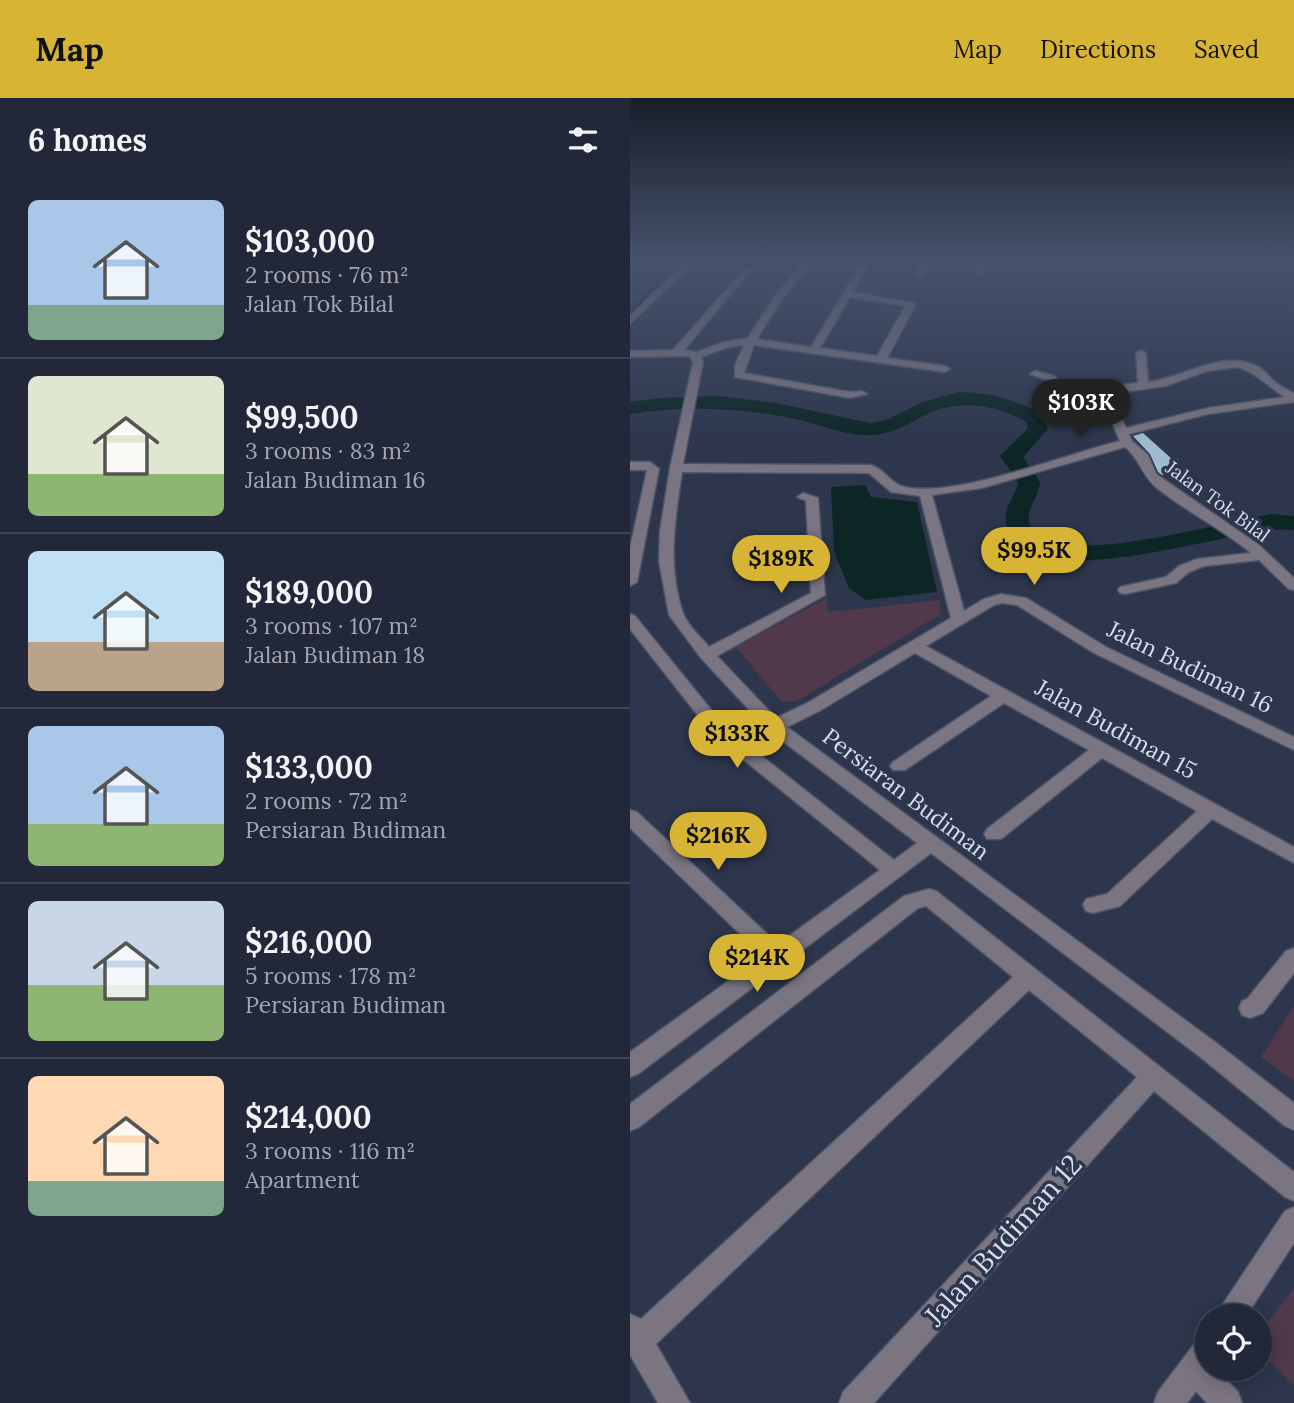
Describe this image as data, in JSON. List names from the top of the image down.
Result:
{
  "streets": {
    "street": [
      "Jalan Tok Bilal",
      "Jalan Budiman 16",
      "Jalan Budiman 15",
      "Persiaran Budiman",
      "Jalan Budiman 12"
    ]
  },
  "crossings": [
    ["Jalan Budiman 16", "Jalan Budiman 15"],
    ["Jalan Budiman 16", "Persiaran Budiman"]
  ],
  "page": {
    "header": "Map",
    "nav": ["Map", "Directions", "Saved"],
    "heading": "6 homes",
    "list": [
      {
        "name": "$103,000",
        "note": "2 rooms · 76 m² · Jalan Tok Bilal"
      },
      {
        "name": "$99,500",
        "note": "3 rooms · 83 m² · Jalan Budiman 16"
      },
      {
        "name": "$189,000",
        "note": "3 rooms · 107 m² · Jalan Budiman 18"
      },
      {
        "name": "$133,000",
        "note": "2 rooms · 72 m² · Persiaran Budiman"
      },
      {
        "name": "$216,000",
        "note": "5 rooms · 178 m² · Persiaran Budiman"
      },
      {
        "name": "$214,000",
        "note": "3 rooms · 116 m² · Apartment"
      }
    ],
    "price": [
      "$103K",
      "$99.5K",
      "$189K",
      "$133K",
      "$216K",
      "$214K"
    ]
  }
}
